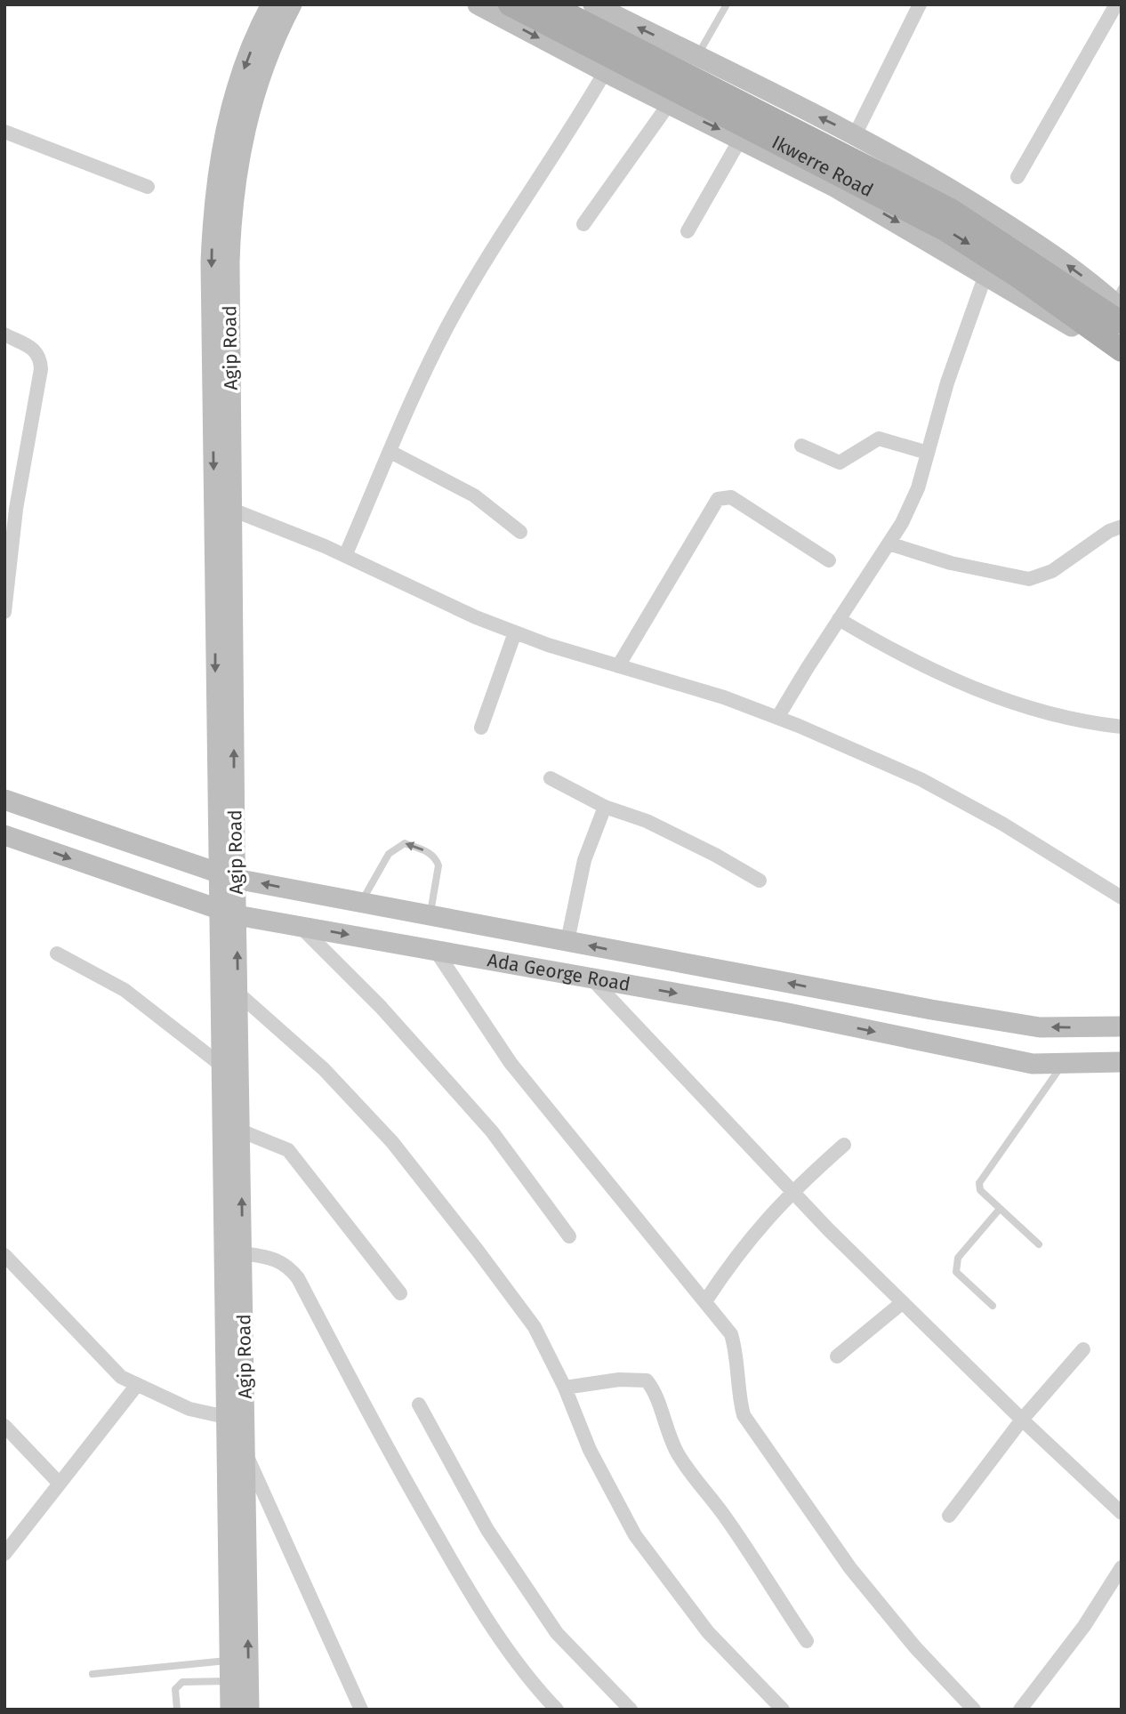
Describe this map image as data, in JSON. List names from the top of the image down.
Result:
{
  "streets": {
    "main road": ["Ikwerre Road"],
    "street": ["Agip Road", "Ada George Road"]
  },
  "crossings": [
    ["Agip Road", "Ada George Road"]
  ]
}
